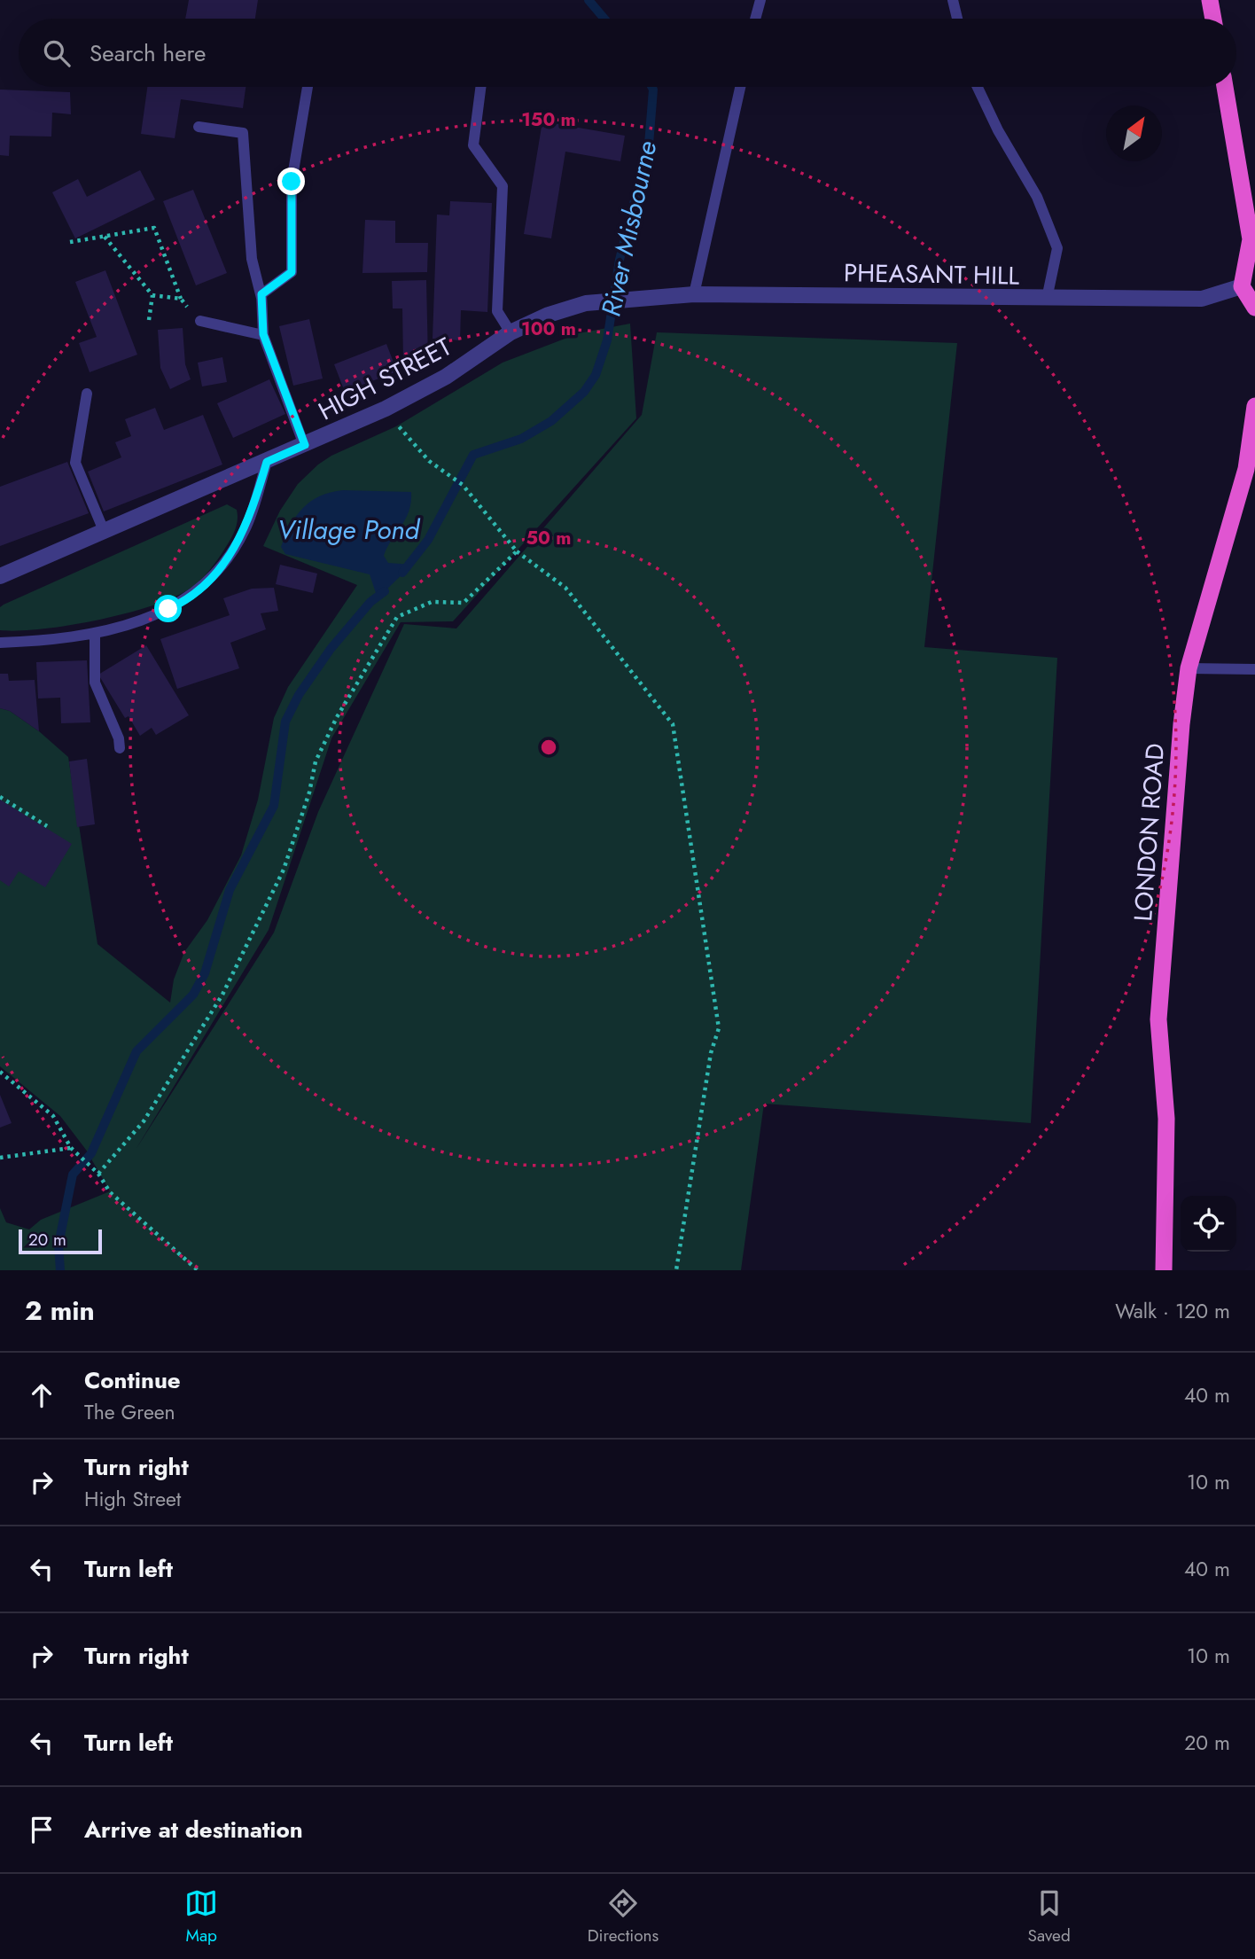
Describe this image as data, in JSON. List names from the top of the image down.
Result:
{
  "streets": {
    "highway": ["LONDON ROAD"],
    "street": ["PHEASANT HILL", "HIGH STREET"]
  },
  "crossings": [
    ["PHEASANT HILL", "HIGH STREET"]
  ],
  "water": ["River Misbourne", "Village Pond"],
  "scale_bar": "20 m",
  "north": "top right",
  "page": {
    "search": "Search here",
    "scale": "20 m",
    "heading": ["2 min", "Walk · 120 m"],
    "list": [
      ["Continue", "The Green", "40 m"],
      ["Turn right", "High Street", "10 m"],
      ["Turn left", "40 m"],
      ["Turn right", "10 m"],
      ["Turn left", "20 m"],
      "Arrive at destination"
    ],
    "nav": ["Map", "Directions", "Saved"]
  },
  "rings": ["150 m", "100 m", "50 m"]
}
